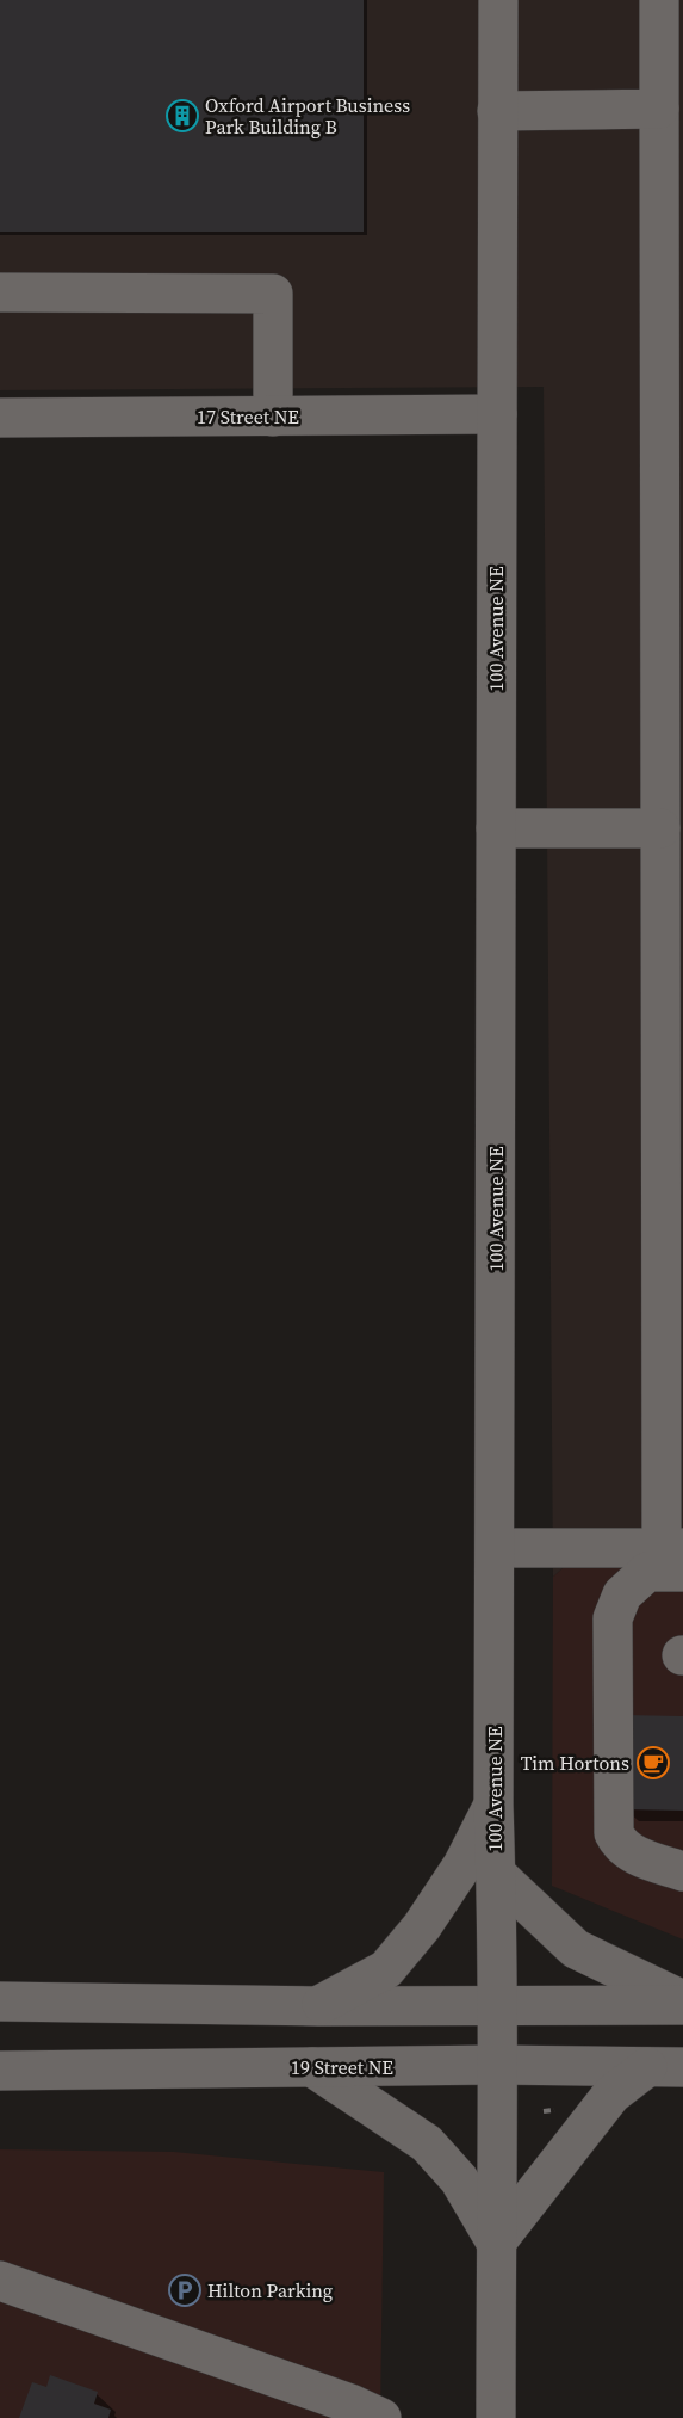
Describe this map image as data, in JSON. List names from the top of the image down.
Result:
{
  "streets": {
    "street": ["17 Street NE", "100 Avenue NE", "19 Street NE"]
  },
  "crossings": [
    ["17 Street NE", "100 Avenue NE"],
    ["100 Avenue NE", "19 Street NE"]
  ],
  "places": {
    "building": ["Oxford Airport Business Park Building B"],
    "cafe": ["Tim Hortons"],
    "parking": ["Hilton Parking"]
  }
}
